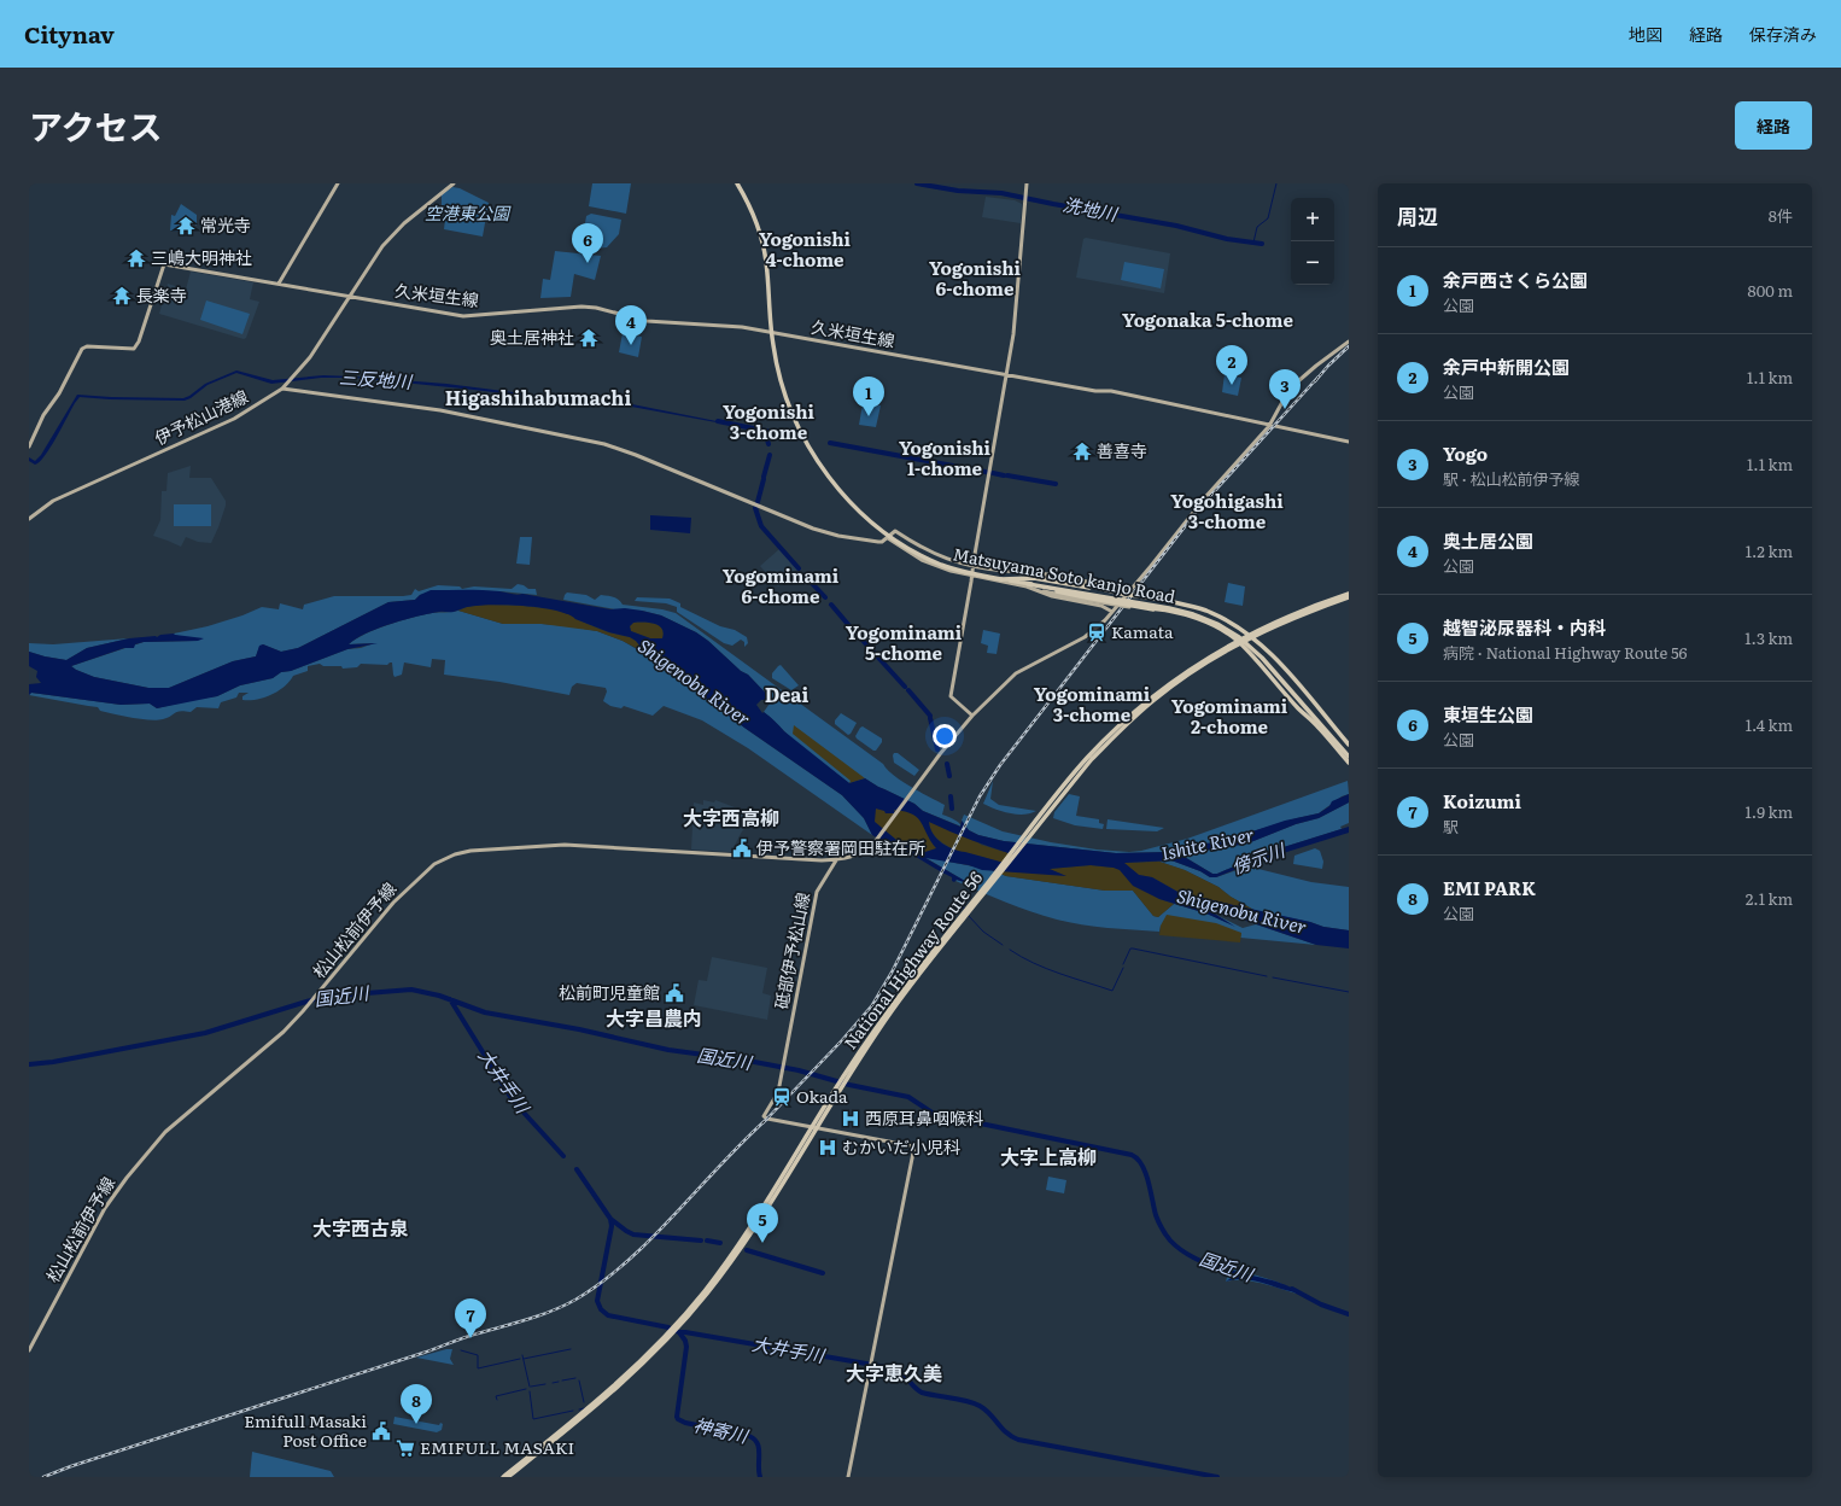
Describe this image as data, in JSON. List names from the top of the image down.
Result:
{
  "streets": {
    "highway": ["Matsuyama Soto kanjo Road", "National Highway Route 56"],
    "main road": [
      "久米垣生線",
      "伊予松山港線",
      "松山松前伊予線",
      "砥部伊予松山線"
    ]
  },
  "crossings": [
    ["久米垣生線", "伊予松山港線"],
    ["Matsuyama Soto kanjo Road", "National Highway Route 56"],
    ["松山松前伊予線", "砥部伊予松山線"],
    ["砥部伊予松山線", "National Highway Route 56"]
  ],
  "districts": [
    "Yogonishi 4-chome",
    "Yogonishi 6-chome",
    "Yogonaka 5-chome",
    "Higashihabumachi",
    "Yogonishi 3-chome",
    "Yogonishi 1-chome",
    "Yogohigashi 3-chome",
    "Yogominami 6-chome",
    "Yogominami 5-chome",
    "Deai",
    "Yogominami 3-chome",
    "Yogominami 2-chome",
    "大字西高柳",
    "大字昌農内",
    "大字上高柳",
    "大字西古泉",
    "大字恵久美"
  ],
  "water": [
    "洗地川",
    "三反地川",
    "Shigenobu River",
    "Ishite River",
    "傍示川",
    "国近川",
    "大井手川",
    "神寄川"
  ],
  "parks": ["空港東公園"],
  "places": {
    "temple": [
      "常光寺",
      "三嶋大明神社",
      "長楽寺",
      "奥土居神社",
      "善喜寺"
    ],
    "station": ["Kamata", "Okada"],
    "public building": ["伊予警察署岡田駐在所", "松前町児童館", "Emifull Masaki Post Office"],
    "hospital": ["西原耳鼻咽喉科", "むかいだ小児科"],
    "supermarket": ["EMIFULL MASAKI"]
  },
  "page": {
    "header": "Citynav",
    "nav": ["地図", "経路", "保存済み"],
    "title": "アクセス",
    "buttons": "経路",
    "heading": ["周辺", "8件"],
    "map_buttons": ["+", "−"],
    "pins": [
      "6",
      "4",
      "2",
      "3",
      "1",
      "5",
      "7",
      "8"
    ],
    "list": [
      {
        "mark": "1",
        "name": "余戸西さくら公園",
        "note": "公園",
        "value": "800 m"
      },
      {
        "mark": "2",
        "name": "余戸中新開公園",
        "note": "公園",
        "value": "1.1 km"
      },
      {
        "mark": "3",
        "name": "Yogo",
        "note": "駅 · 松山松前伊予線",
        "value": "1.1 km"
      },
      {
        "mark": "4",
        "name": "奥土居公園",
        "note": "公園",
        "value": "1.2 km"
      },
      {
        "mark": "5",
        "name": "越智泌尿器科・内科",
        "note": "病院 · National Highway Route 56",
        "value": "1.3 km"
      },
      {
        "mark": "6",
        "name": "東垣生公園",
        "note": "公園",
        "value": "1.4 km"
      },
      {
        "mark": "7",
        "name": "Koizumi",
        "note": "駅",
        "value": "1.9 km"
      },
      {
        "mark": "8",
        "name": "EMI PARK",
        "note": "公園",
        "value": "2.1 km"
      }
    ]
  }
}
